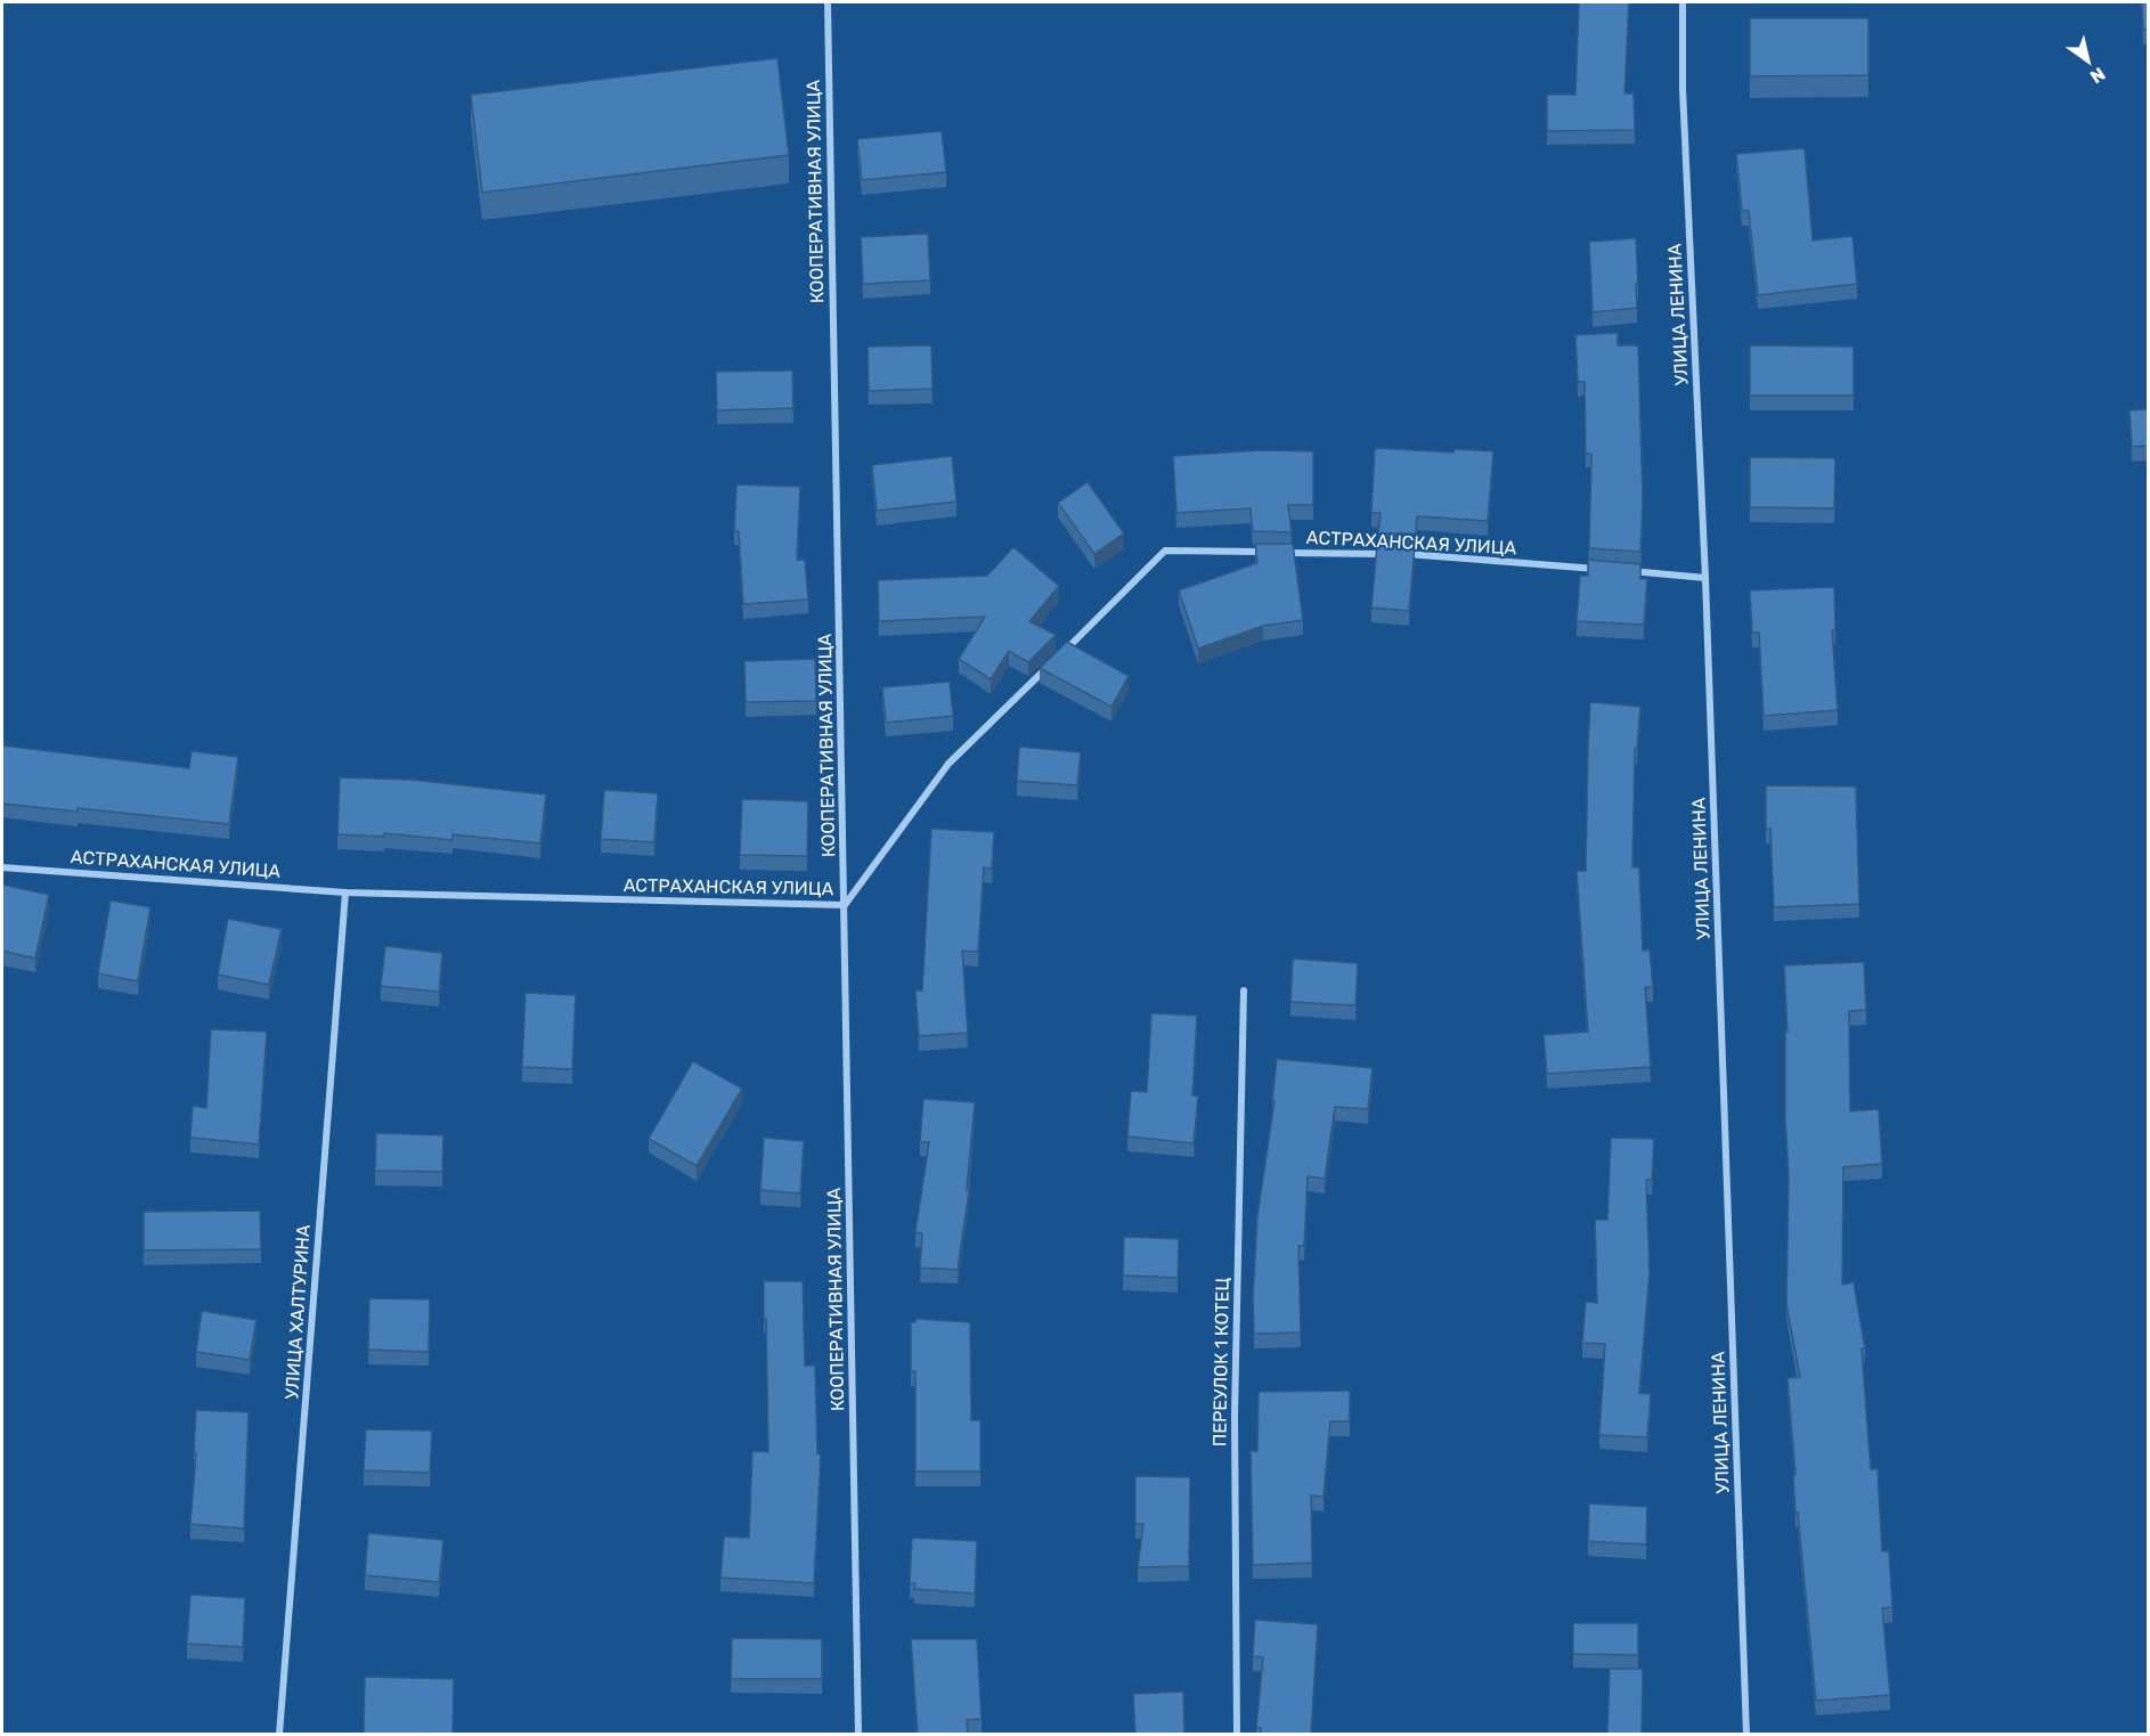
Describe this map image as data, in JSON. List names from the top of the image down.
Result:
{
  "streets": {
    "street": [
      "КООПЕРАТИВНАЯ УЛИЦА",
      "УЛИЦА ЛЕНИНА",
      "АСТРАХАНСКАЯ УЛИЦА",
      "УЛИЦА ХАЛТУРИНА",
      "ПЕРЕУЛОК 1 КОТЕЦ"
    ]
  },
  "crossings": [
    ["КООПЕРАТИВНАЯ УЛИЦА", "АСТРАХАНСКАЯ УЛИЦА"],
    ["АСТРАХАНСКАЯ УЛИЦА", "УЛИЦА ХАЛТУРИНА"]
  ],
  "north": "bottom right"
}
